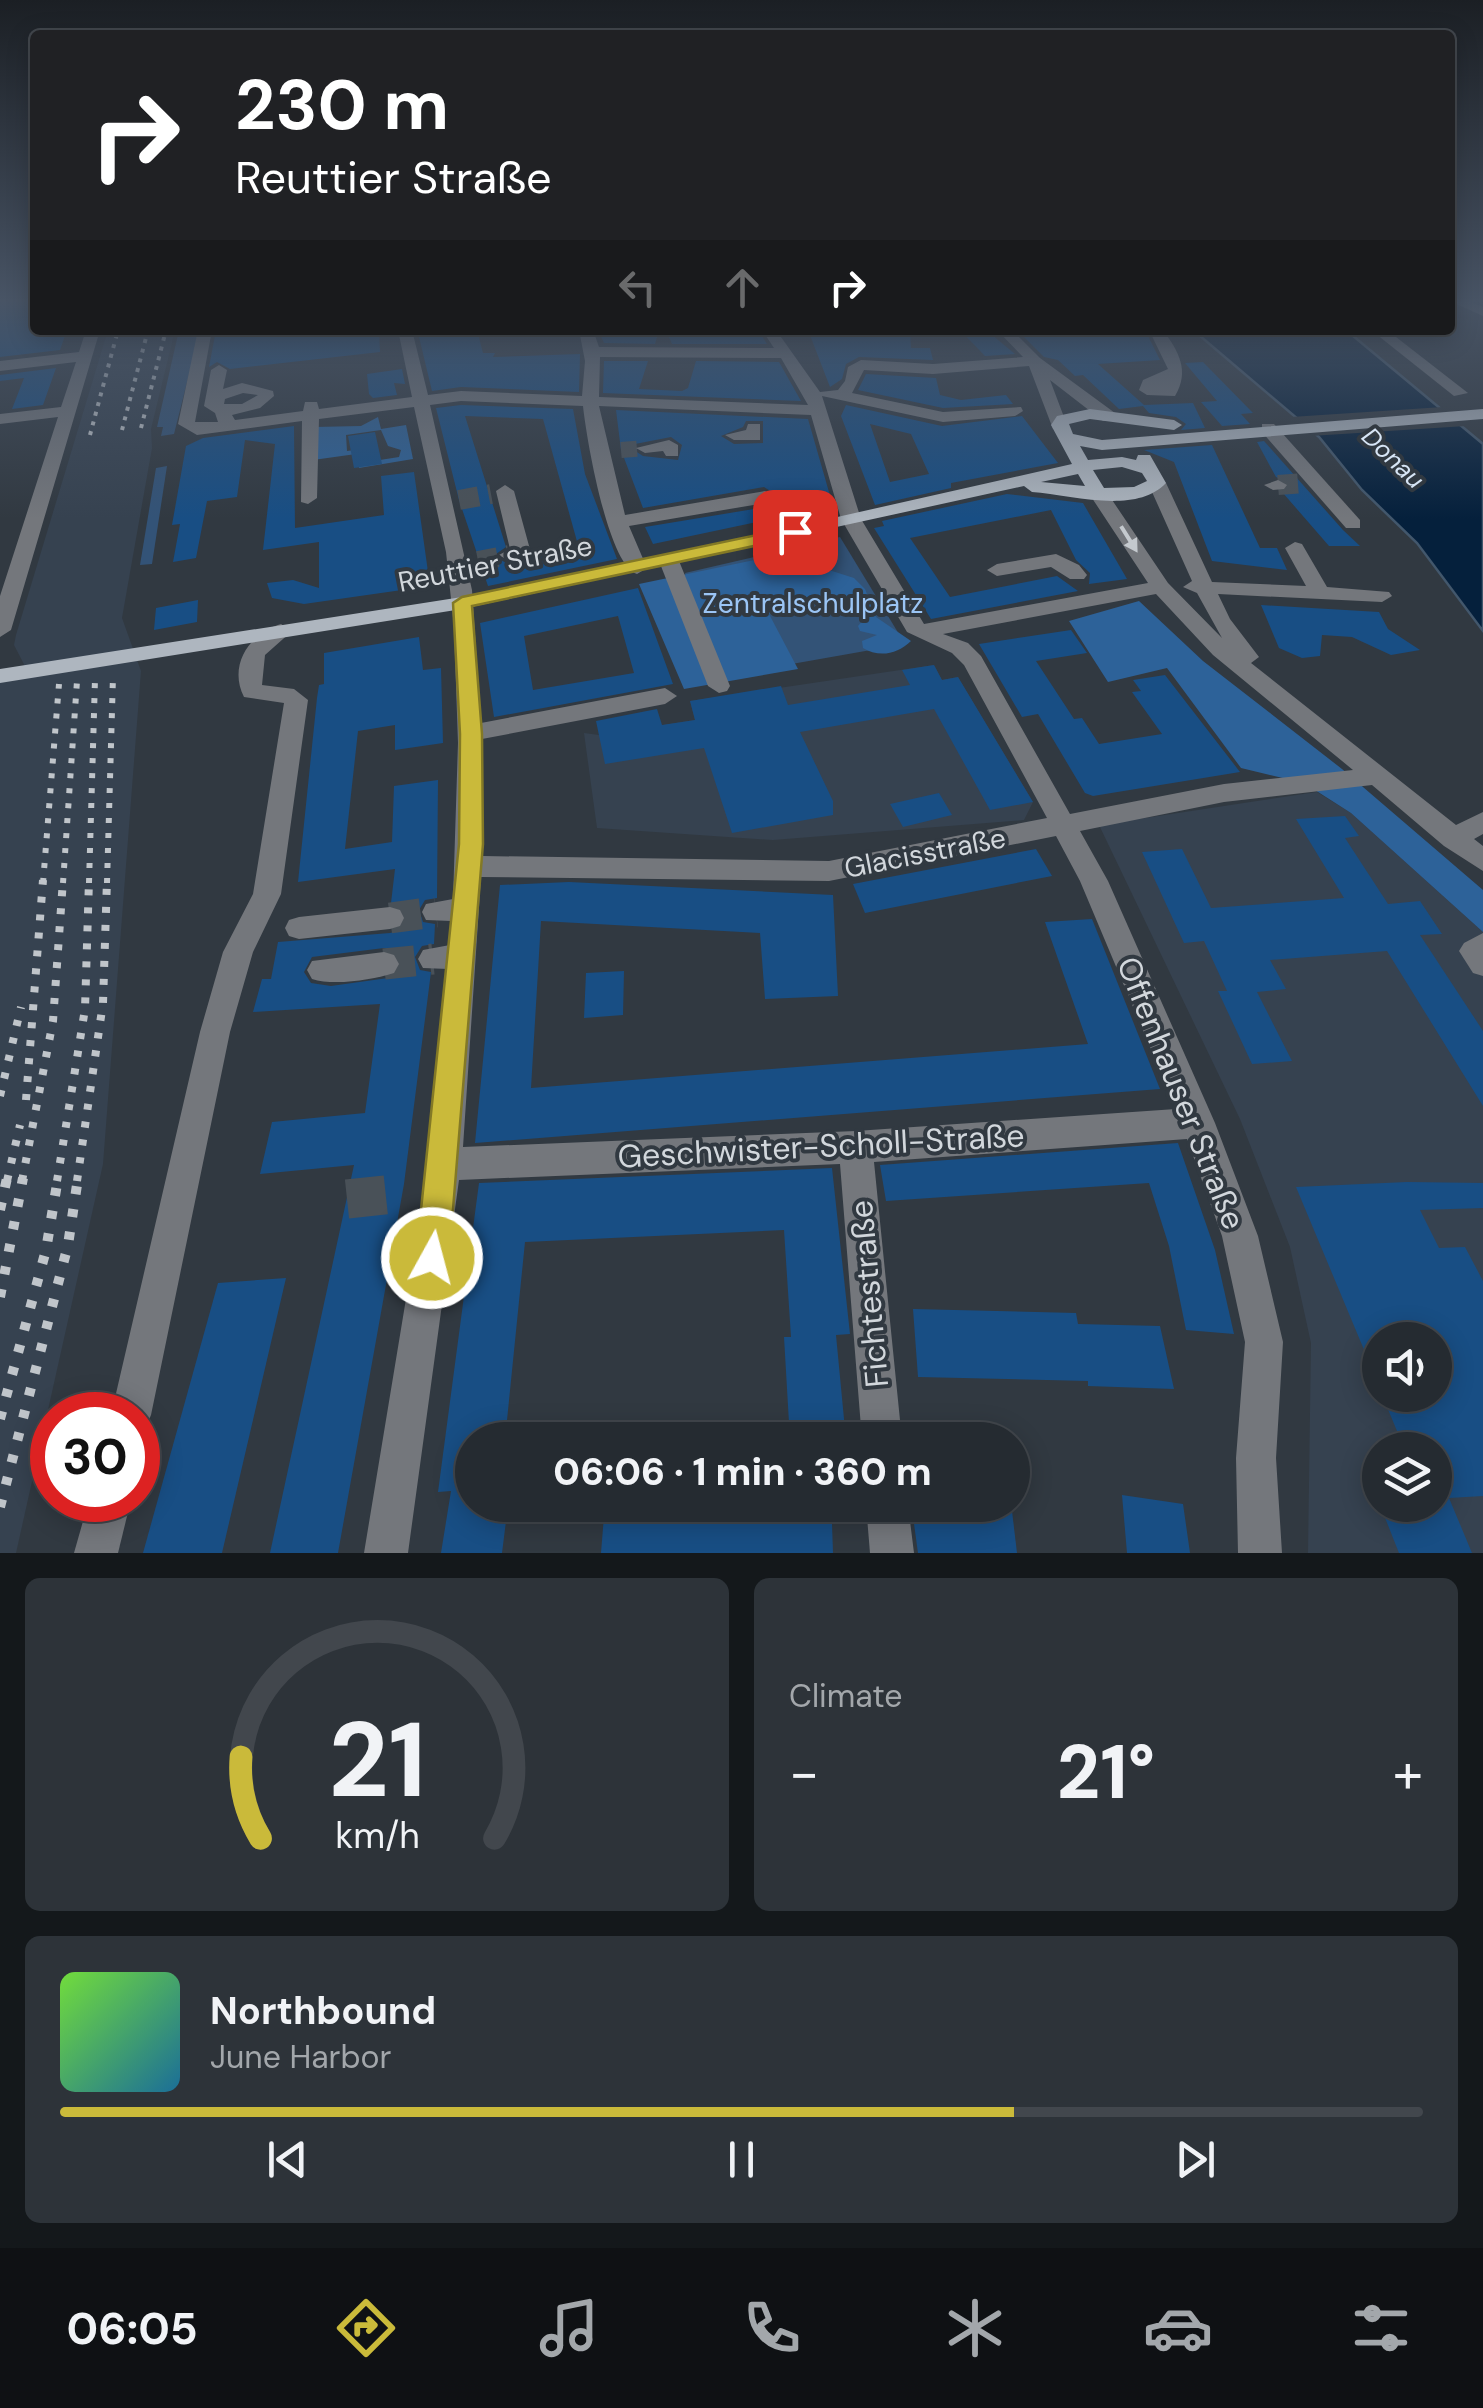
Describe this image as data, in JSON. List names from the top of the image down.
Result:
{
  "streets": {
    "main road": ["Reuttier Straße"],
    "street": [
      "Glacisstraße",
      "Offenhauser Straße",
      "Geschwister-Scholl-Straße",
      "Fichtestraße"
    ]
  },
  "crossings": [
    ["Glacisstraße", "Offenhauser Straße"],
    ["Offenhauser Straße", "Geschwister-Scholl-Straße"],
    ["Geschwister-Scholl-Straße", "Fichtestraße"]
  ],
  "water": ["Donau"],
  "parks": ["Zentralschulplatz"],
  "page": {
    "turn": ["230 m", "Reuttier Straße"],
    "limit": "30",
    "trip": "06:06 · 1 min · 360 m",
    "tile": "Climate",
    "heat": ["−", "21°", "+"],
    "song": ["Northbound", "June Harbor"],
    "tabs": "06:05",
    "gauge": ["21", "km/h"]
  }
}
